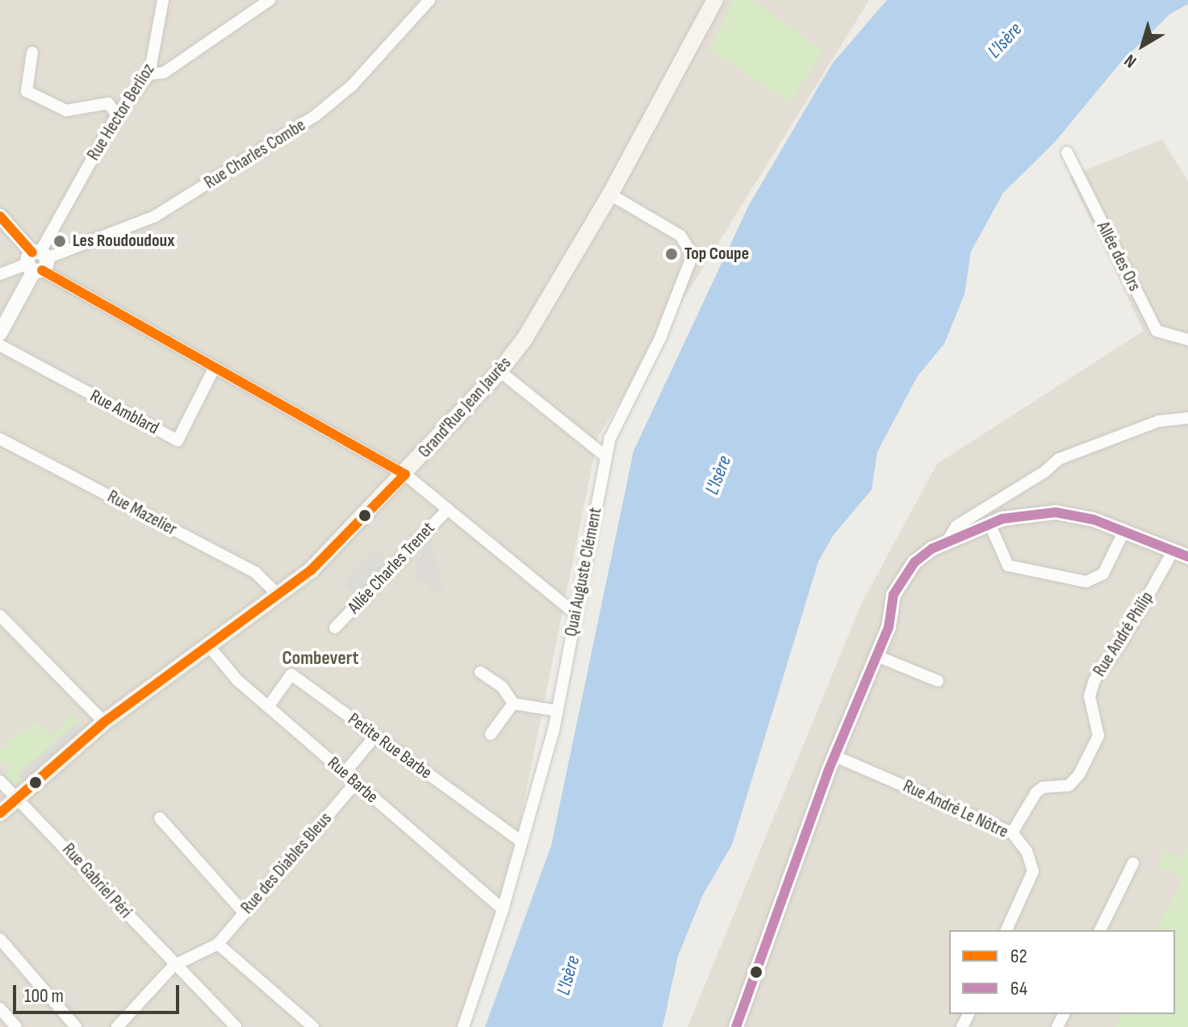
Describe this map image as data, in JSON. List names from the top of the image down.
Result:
{
  "streets": {
    "main road": ["Grand'Rue Jean Jaurès"],
    "street": [
      "Rue Hector Berlioz",
      "Rue Charles Combe",
      "Allée des Ors",
      "Rue Amblard",
      "Rue Mazelier",
      "Allée Charles Trenet",
      "Quai Auguste Clément",
      "Rue André Philip",
      "Petite Rue Barbe",
      "Rue Barbe",
      "Rue André Le Nôtre",
      "Rue des Diables Bleus",
      "Rue Gabriel Péri"
    ]
  },
  "crossings": [
    ["Rue Hector Berlioz", "Rue Charles Combe"],
    ["Grand'Rue Jean Jaurès", "Rue Mazelier"],
    ["Grand'Rue Jean Jaurès", "Quai Auguste Clément"],
    ["Grand'Rue Jean Jaurès", "Rue Barbe"],
    ["Grand'Rue Jean Jaurès", "Rue Gabriel Péri"],
    ["Quai Auguste Clément", "Petite Rue Barbe"],
    ["Quai Auguste Clément", "Rue Barbe"],
    ["Rue André Philip", "Rue André Le Nôtre"],
    ["Petite Rue Barbe", "Rue Barbe"],
    ["Rue Barbe", "Rue des Diables Bleus"]
  ],
  "districts": ["Combevert"],
  "water": ["L'Isère"],
  "places": ["Les Roudoudoux", "Top Coupe"],
  "lines": ["transit line 62", "transit line 64"],
  "legend": ["62", "64"],
  "scale_bar": "100 m",
  "north": "bottom left"
}
